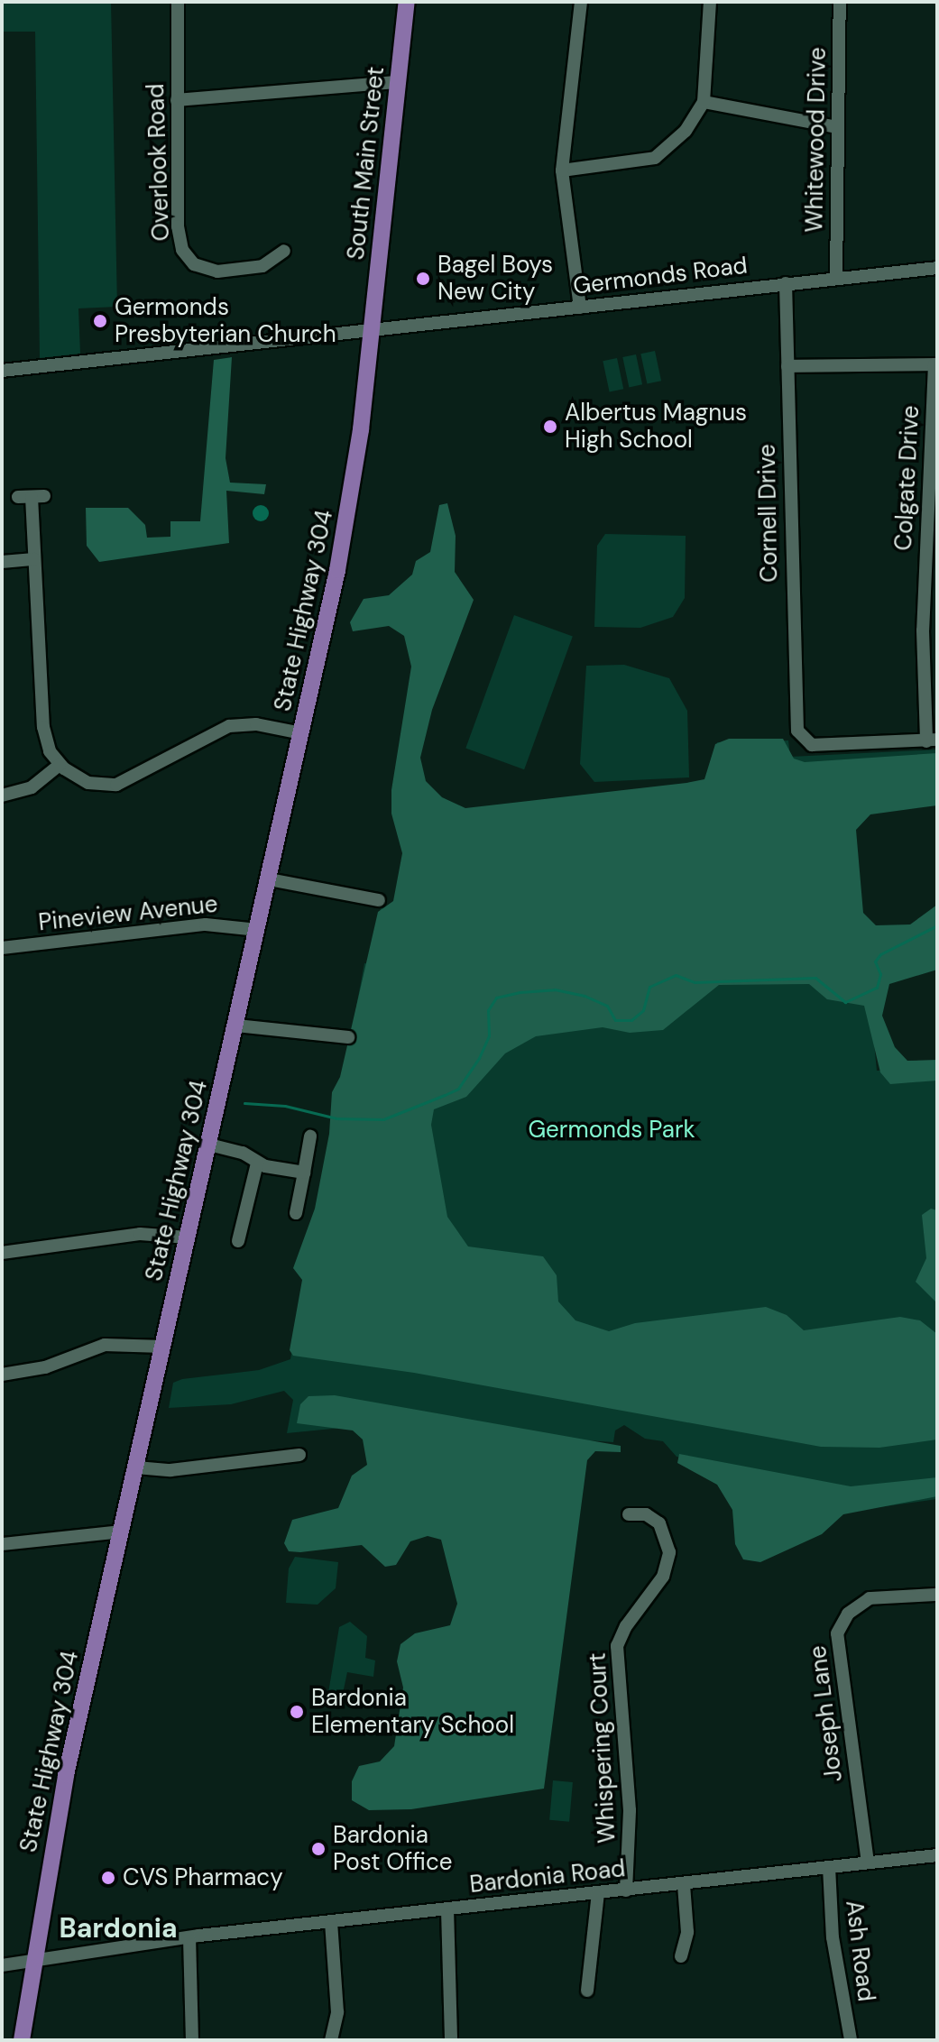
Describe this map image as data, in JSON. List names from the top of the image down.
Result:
{
  "streets": {
    "main road": ["South Main Street", "State Highway 304"],
    "street": [
      "Whitewood Drive",
      "Overlook Road",
      "Germonds Road",
      "Colgate Drive",
      "Cornell Drive",
      "Pineview Avenue",
      "Joseph Lane",
      "Whispering Court",
      "Bardonia Road",
      "Ash Road"
    ]
  },
  "crossings": [
    ["Whitewood Drive", "Germonds Road"],
    ["South Main Street", "Germonds Road"],
    ["South Main Street", "State Highway 304"],
    ["Germonds Road", "Cornell Drive"],
    ["Germonds Road", "State Highway 304"],
    ["Colgate Drive", "Cornell Drive"],
    ["State Highway 304", "Pineview Avenue"],
    ["State Highway 304", "Bardonia Road"],
    ["Joseph Lane", "Bardonia Road"],
    ["Whispering Court", "Bardonia Road"],
    ["Bardonia Road", "Ash Road"]
  ],
  "districts": ["Bardonia"],
  "parks": ["Germonds Park"],
  "places": [
    "Bagel Boys New City",
    "Germonds Presbyterian Church",
    "Albertus Magnus High School",
    "Bardonia Elementary School",
    "Bardonia Post Office",
    "CVS Pharmacy"
  ]
}
